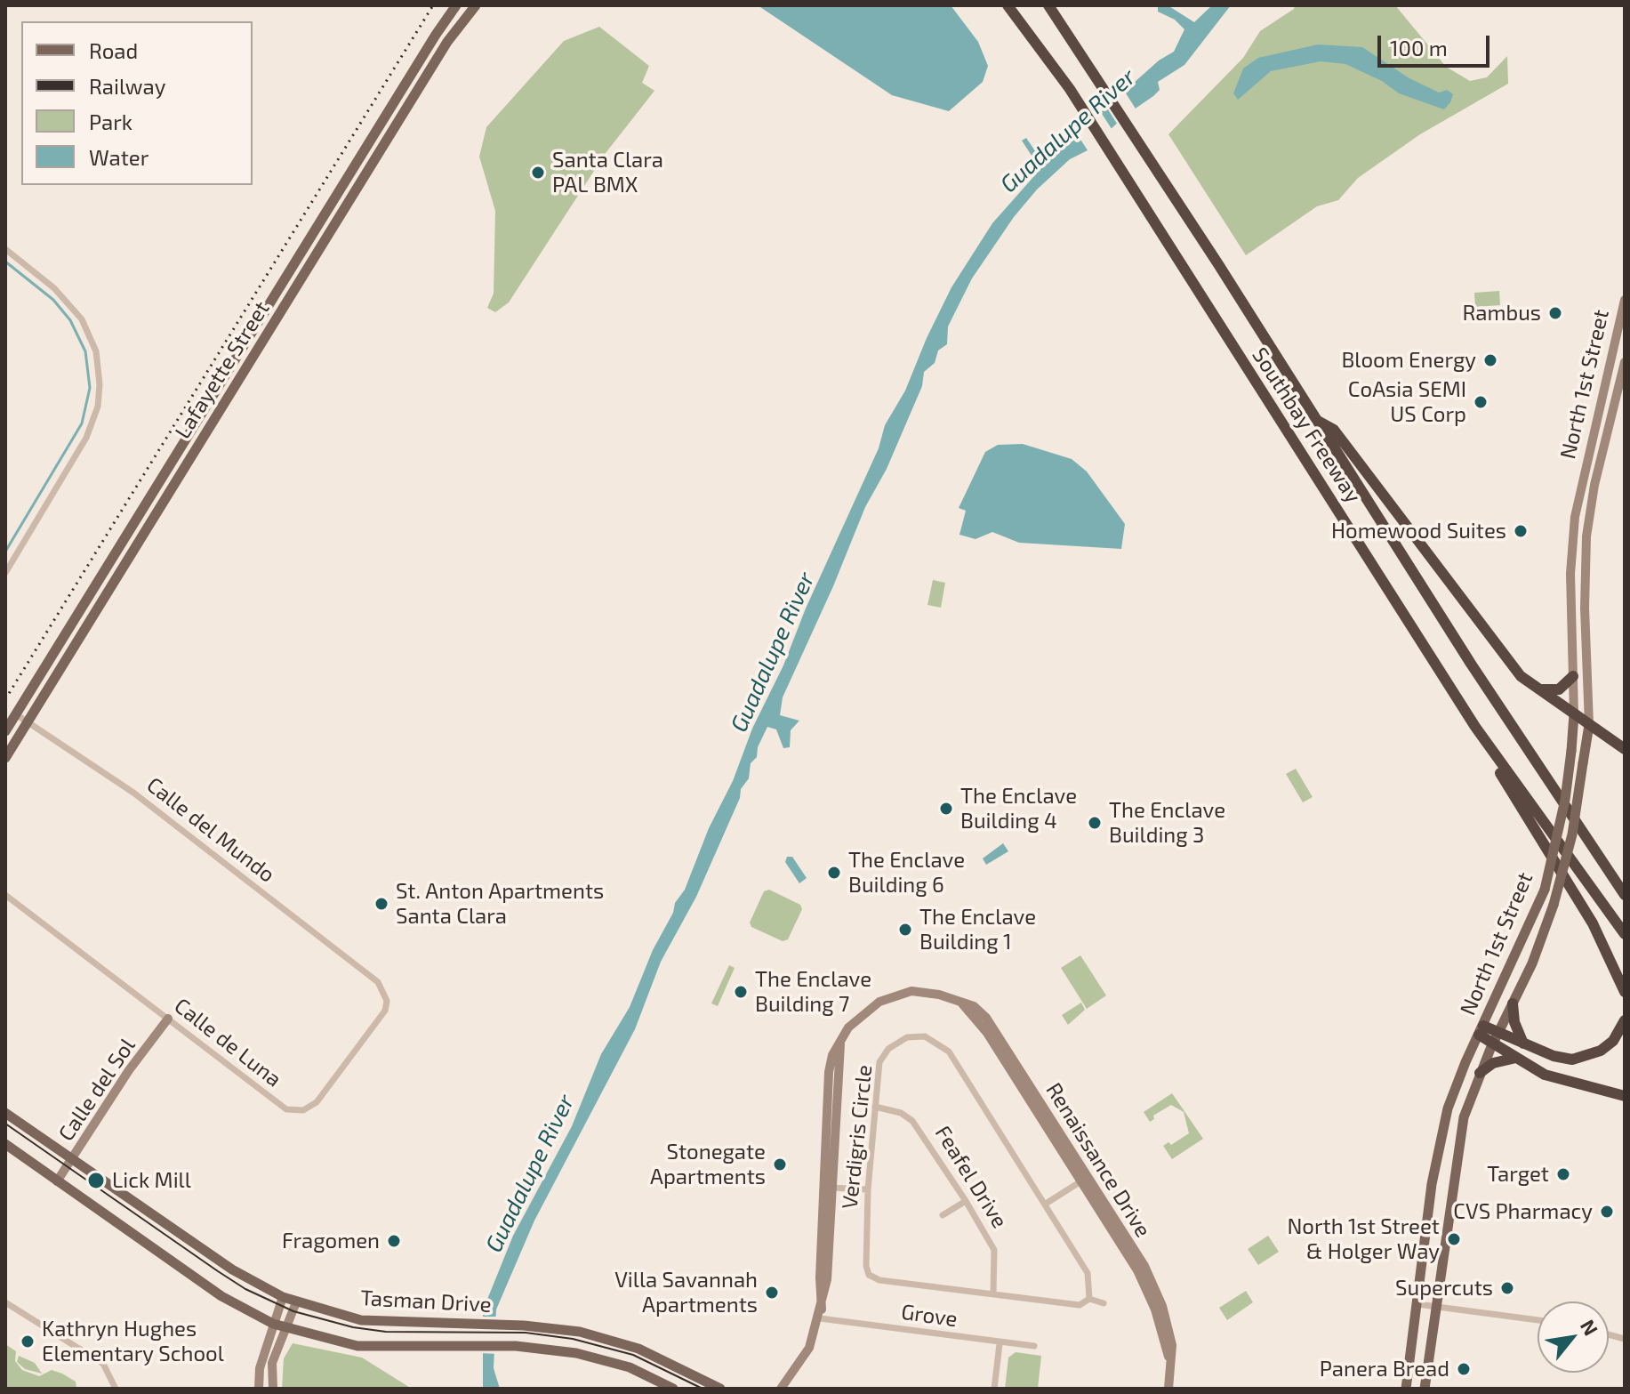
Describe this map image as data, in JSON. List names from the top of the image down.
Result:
{
  "streets": {
    "highway": ["Southbay Freeway"],
    "main road": ["Lafayette Street", "North 1st Street", "Tasman Drive"],
    "street": [
      "Calle del Mundo",
      "Calle de Luna",
      "Calle del Sol",
      "Verdigris Circle",
      "Renaissance Drive",
      "Feafel Drive",
      "Grove"
    ]
  },
  "crossings": [
    ["Lafayette Street", "Calle del Mundo"],
    ["Calle del Mundo", "Calle de Luna"],
    ["Calle de Luna", "Calle del Sol"],
    ["Calle del Sol", "Tasman Drive"],
    ["Verdigris Circle", "Feafel Drive"],
    ["Renaissance Drive", "Grove"]
  ],
  "water": ["Guadalupe River"],
  "places": [
    "Santa Clara PAL BMX",
    "Rambus",
    "Bloom Energy",
    "CoAsia SEMI US Corp",
    "Homewood Suites",
    "The Enclave Building 4",
    "The Enclave Building 3",
    "The Enclave Building 6",
    "St. Anton Apartments Santa Clara",
    "The Enclave Building 1",
    "The Enclave Building 7",
    "Stonegate Apartments",
    "Target",
    "Lick Mill",
    "CVS Pharmacy",
    "North 1st Street & Holger Way",
    "Fragomen",
    "Supercuts",
    "Villa Savannah Apartments",
    "Kathryn Hughes Elementary School",
    "Panera Bread"
  ],
  "legend": [
    "Road",
    "Railway",
    "Park",
    "Water"
  ],
  "scale_bar": "100 m",
  "north": "top right"
}
